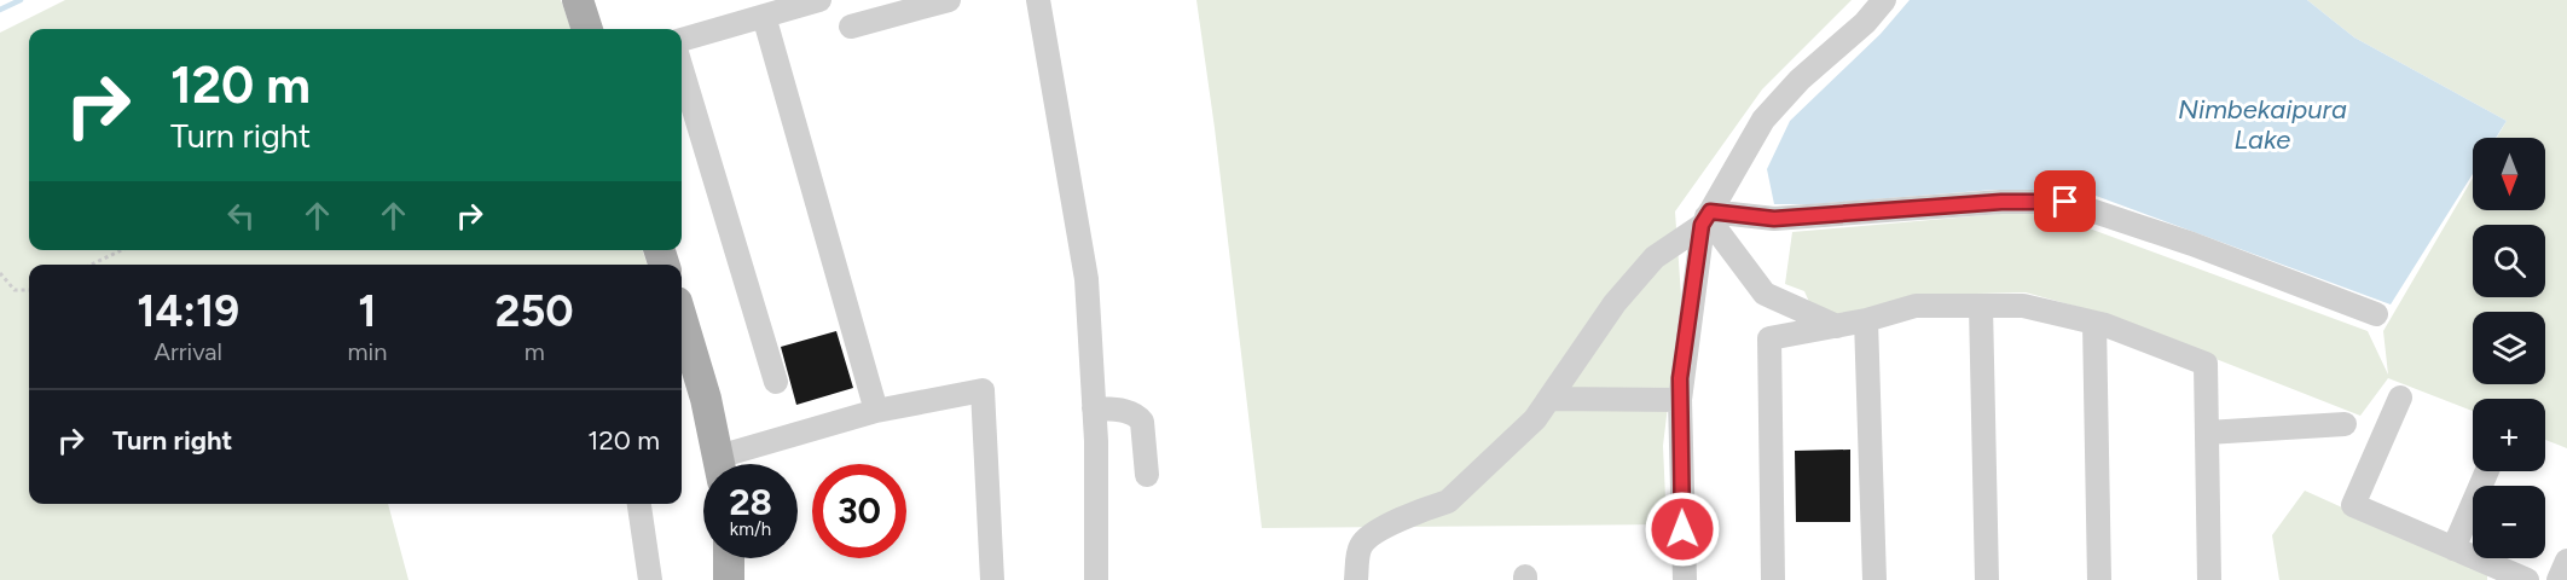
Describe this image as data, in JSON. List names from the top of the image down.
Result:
{
  "water": ["Nimbekaipura Lake"],
  "north": "bottom",
  "page": {
    "turn": ["120 m", "Turn right"],
    "map_buttons": ["+", "−"],
    "eta": [
      "14:19",
      "Arrival",
      "1",
      "min",
      "250",
      "m"
    ],
    "list": [
      {
        "name": "Turn right",
        "value": "120 m"
      }
    ],
    "speed": "28 km/h",
    "limit": "30"
  }
}
